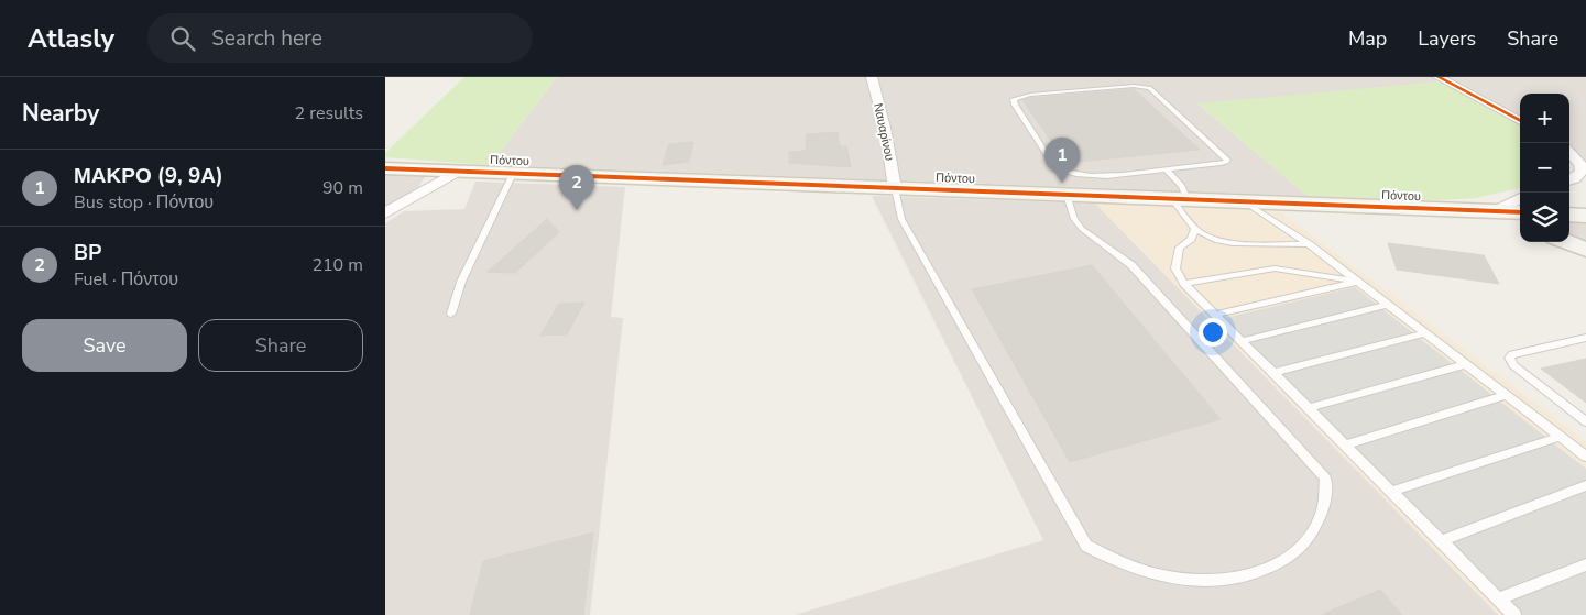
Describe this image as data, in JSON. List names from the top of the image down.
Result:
{
  "streets": {
    "street": ["Ναυαρίνου", "Πόντου"]
  },
  "crossings": [
    ["Ναυαρίνου", "Πόντου"]
  ],
  "page": {
    "header": "Atlasly",
    "search": "Search here",
    "nav": ["Map", "Layers", "Share"],
    "heading": ["Nearby", "2 results"],
    "map_buttons": ["+", "−"],
    "pins": ["1", "2"],
    "list": [
      {
        "mark": "1",
        "name": "ΜΑΚΡΟ (9, 9Α)",
        "note": "Bus stop · Πόντου",
        "value": "90 m"
      },
      {
        "mark": "2",
        "name": "BP",
        "note": "Fuel · Πόντου",
        "value": "210 m"
      }
    ],
    "buttons": ["Save", "Share"]
  }
}
